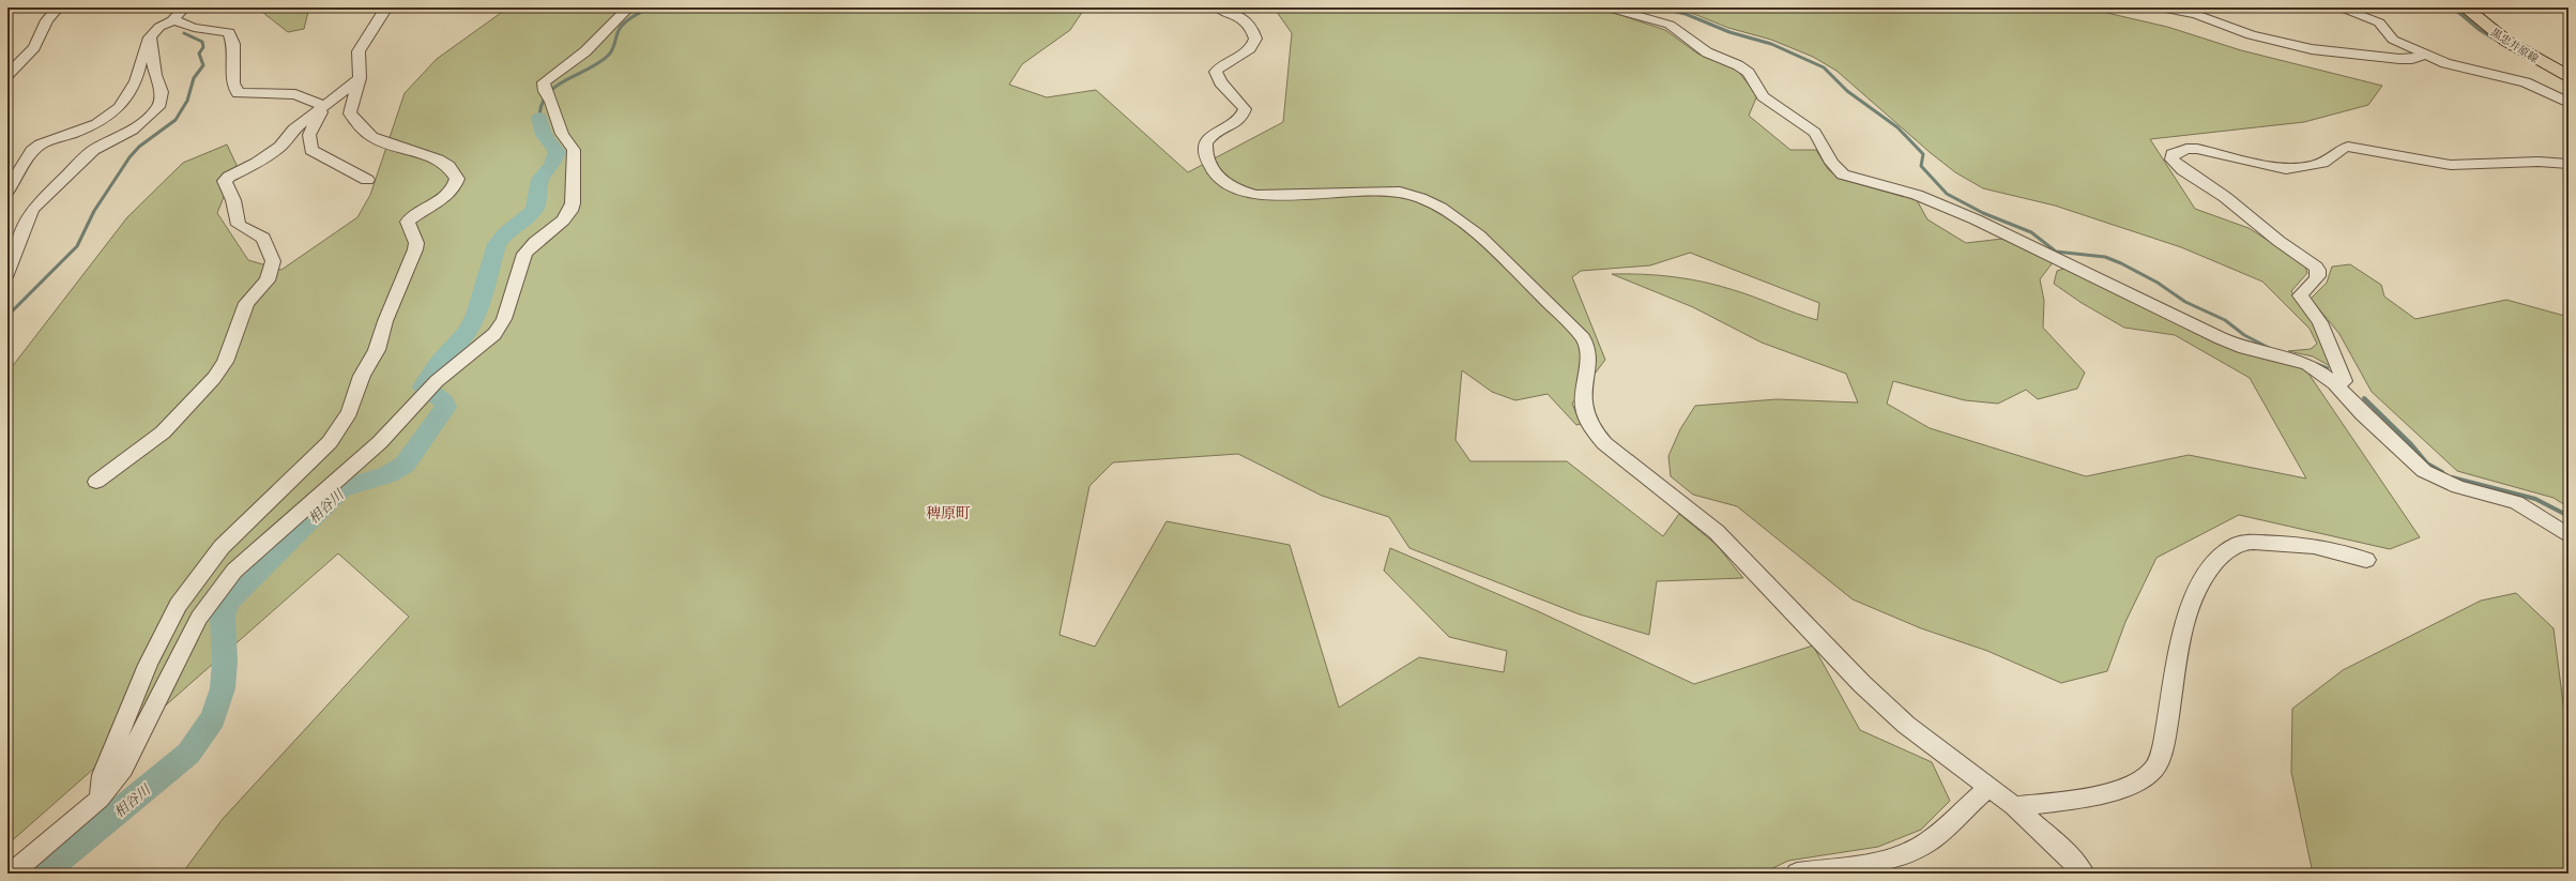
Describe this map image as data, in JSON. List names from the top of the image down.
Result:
{
  "streets": {
    "main road": ["黒忠井原線"]
  },
  "districts": ["稗原町"],
  "water": ["相谷川"]
}
